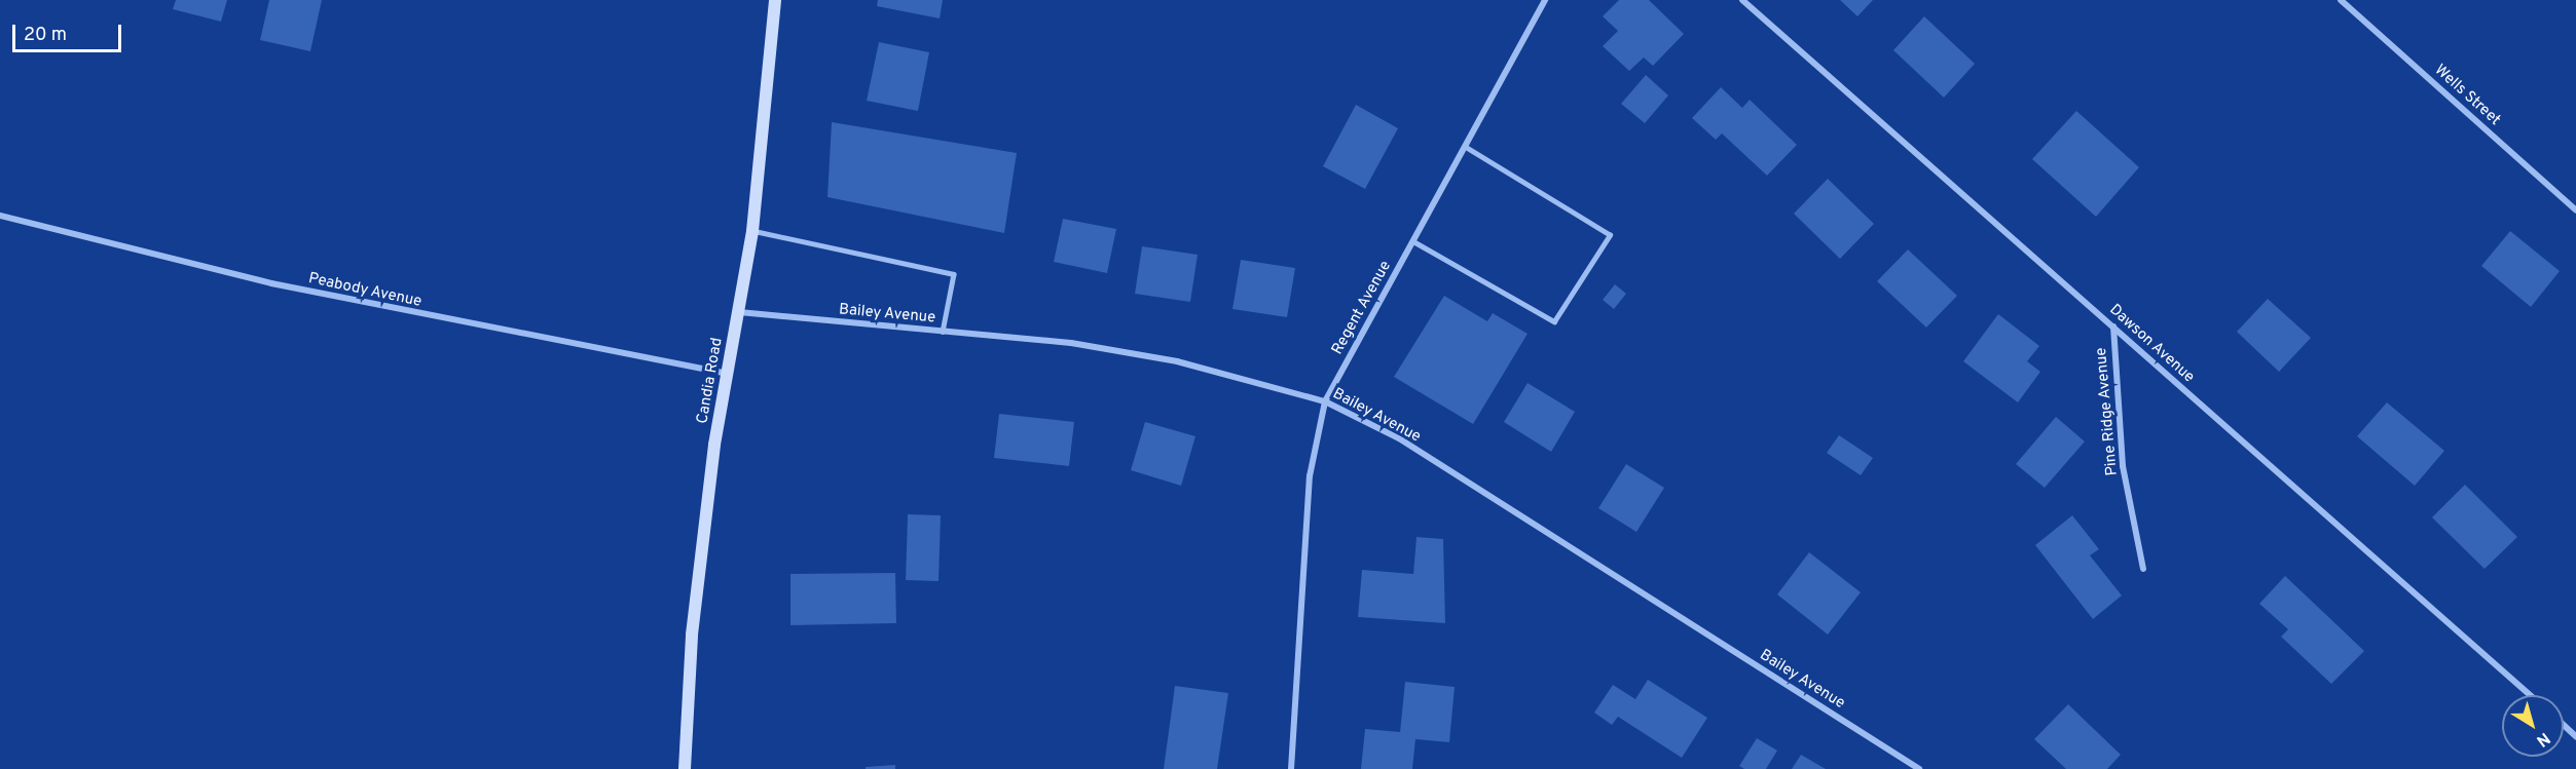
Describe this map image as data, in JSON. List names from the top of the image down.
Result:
{
  "streets": {
    "main road": ["Candia Road"],
    "street": [
      "Wells Street",
      "Peabody Avenue",
      "Regent Avenue",
      "Bailey Avenue",
      "Dawson Avenue",
      "Pine Ridge Avenue"
    ]
  },
  "crossings": [
    ["Peabody Avenue", "Candia Road"],
    ["Regent Avenue", "Bailey Avenue"],
    ["Bailey Avenue", "Candia Road"],
    ["Dawson Avenue", "Pine Ridge Avenue"]
  ],
  "scale_bar": "20 m",
  "north": "bottom right"
}
